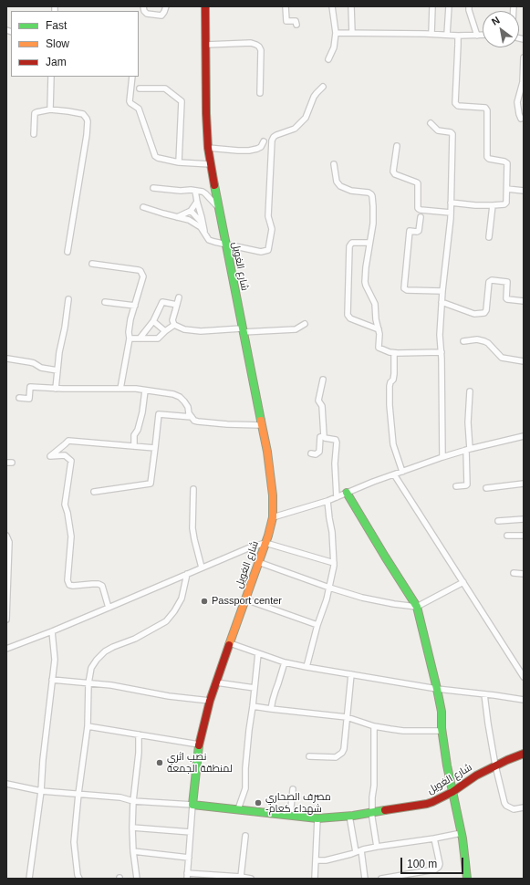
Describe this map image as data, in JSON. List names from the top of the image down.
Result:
{
  "streets": {
    "street": ["شارع الغويل"]
  },
  "places": ["Passport center", "نصب اثري لمنطقة الجمعة", "مصرف الصحاري -شهداء كعام"],
  "legend": ["Fast", "Slow", "Jam"],
  "scale_bar": "100 m",
  "north": "top left"
}
